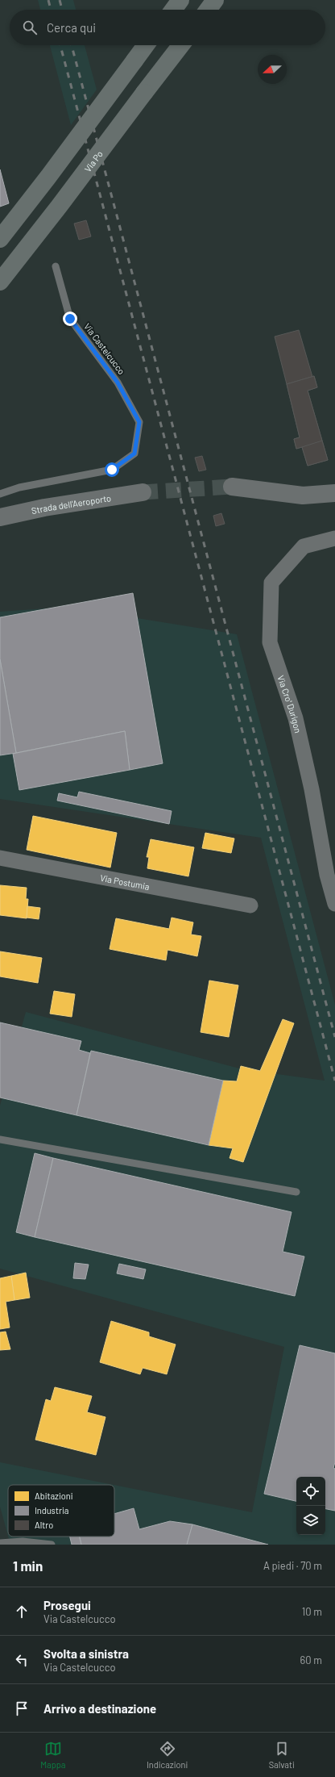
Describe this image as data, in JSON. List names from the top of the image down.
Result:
{
  "streets": {
    "highway": ["Via Po"],
    "street": ["Strada dell'Aeroporto", "Via Cro' Durigon", "Via Postumia"],
    "lane": ["Via Castelcucco"]
  },
  "legend": ["Abitazioni", "Industria", "Altro"],
  "north": "left",
  "page": {
    "search": "Cerca qui",
    "heading": ["1 min", "A piedi · 70 m"],
    "list": [
      ["Prosegui", "Via Castelcucco", "10 m"],
      ["Svolta a sinistra", "Via Castelcucco", "60 m"],
      "Arrivo a destinazione"
    ],
    "nav": ["Mappa", "Indicazioni", "Salvati"]
  }
}
